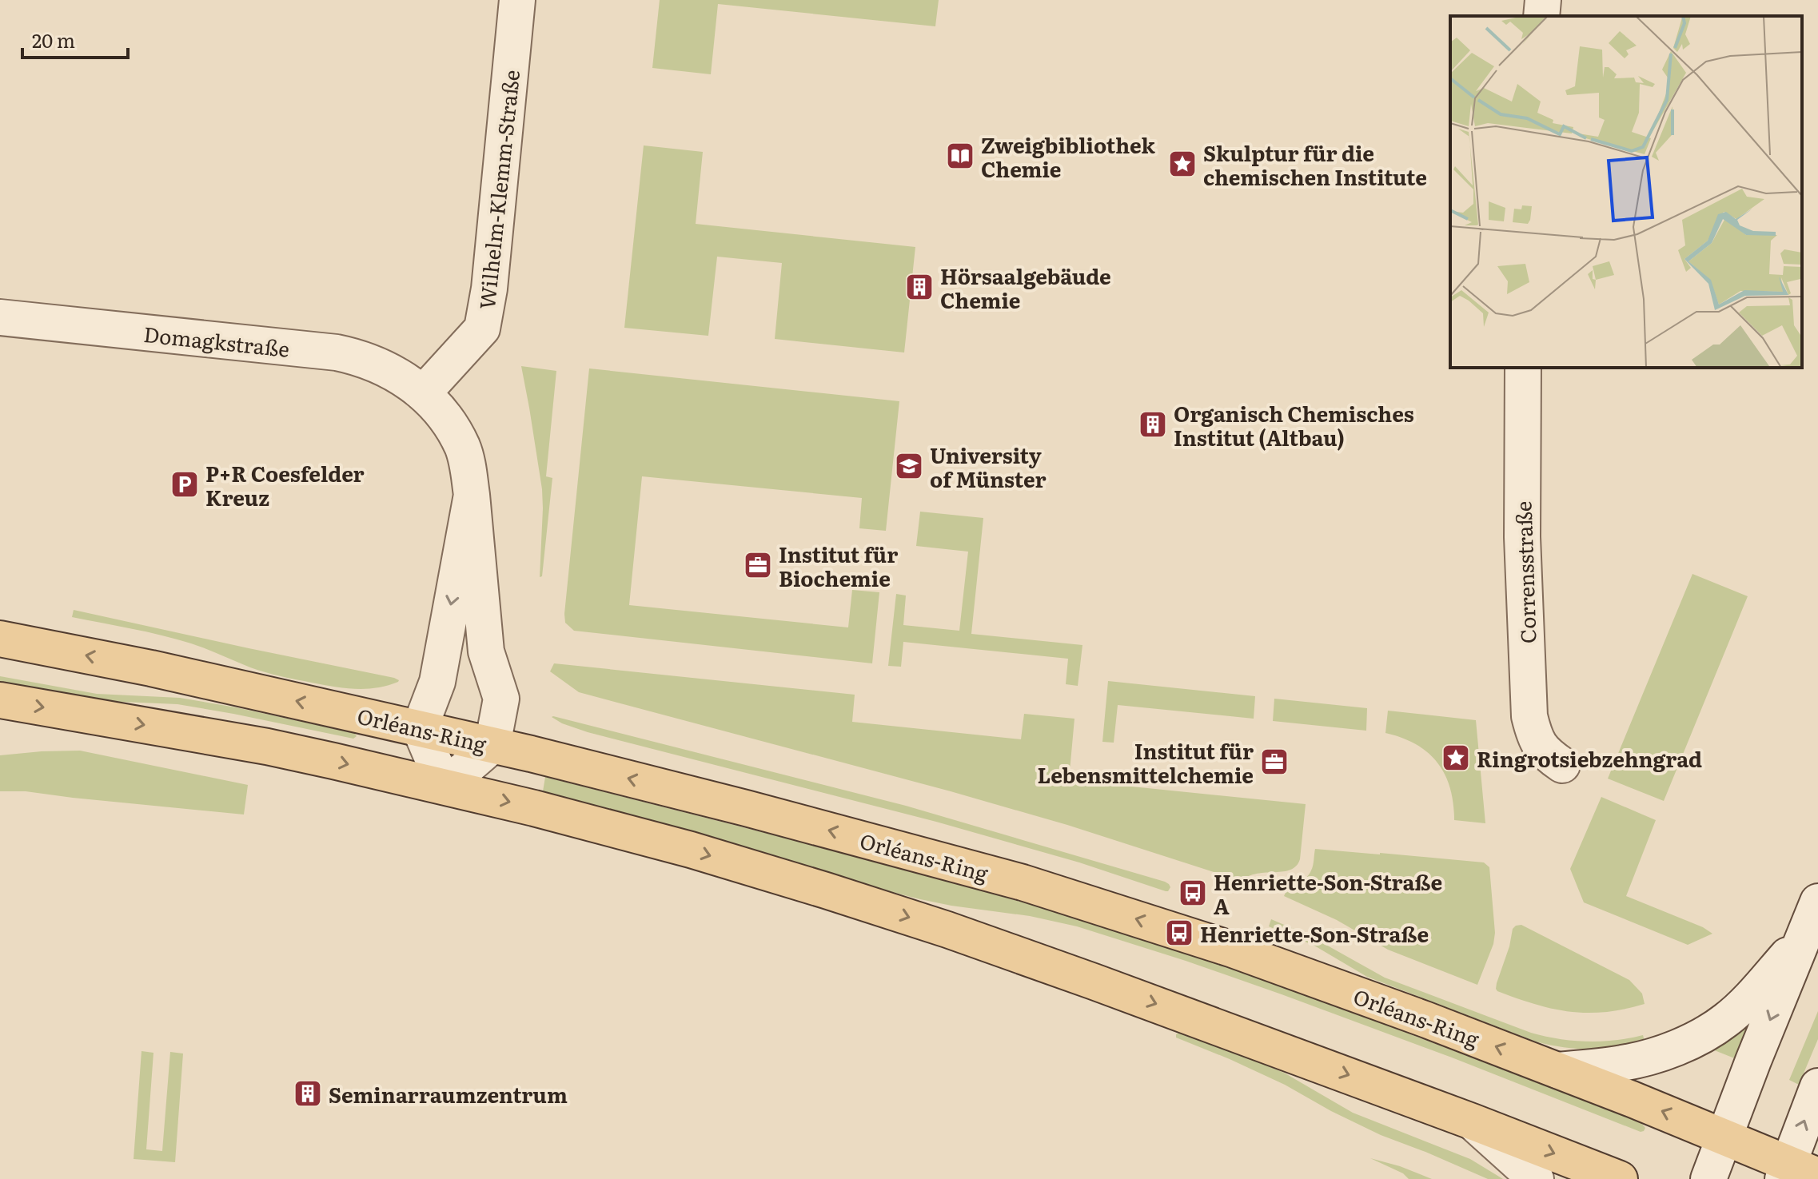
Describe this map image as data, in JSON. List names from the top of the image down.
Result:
{
  "streets": {
    "main road": ["Orléans-Ring"],
    "street": ["Wilhelm-Klemm-Straße", "Domagkstraße", "Corrensstraße"]
  },
  "crossings": [
    ["Wilhelm-Klemm-Straße", "Domagkstraße"]
  ],
  "places": {
    "library": ["Zweigbibliothek Chemie"],
    "place": ["Skulptur für die chemischen Institute", "Ringrotsiebzehngrad"],
    "building": ["Hörsaalgebäude Chemie", "Organisch Chemisches Institut (Altbau)", "Seminarraumzentrum"],
    "school or university": ["University of Münster"],
    "parking": ["P+R Coesfelder Kreuz"],
    "office": ["Institut für Biochemie", "Institut für Lebensmittelchemie"],
    "bus stop": ["Henriette-Son-Straße A", "Henriette-Son-Straße"]
  },
  "scale_bar": "20 m"
}
